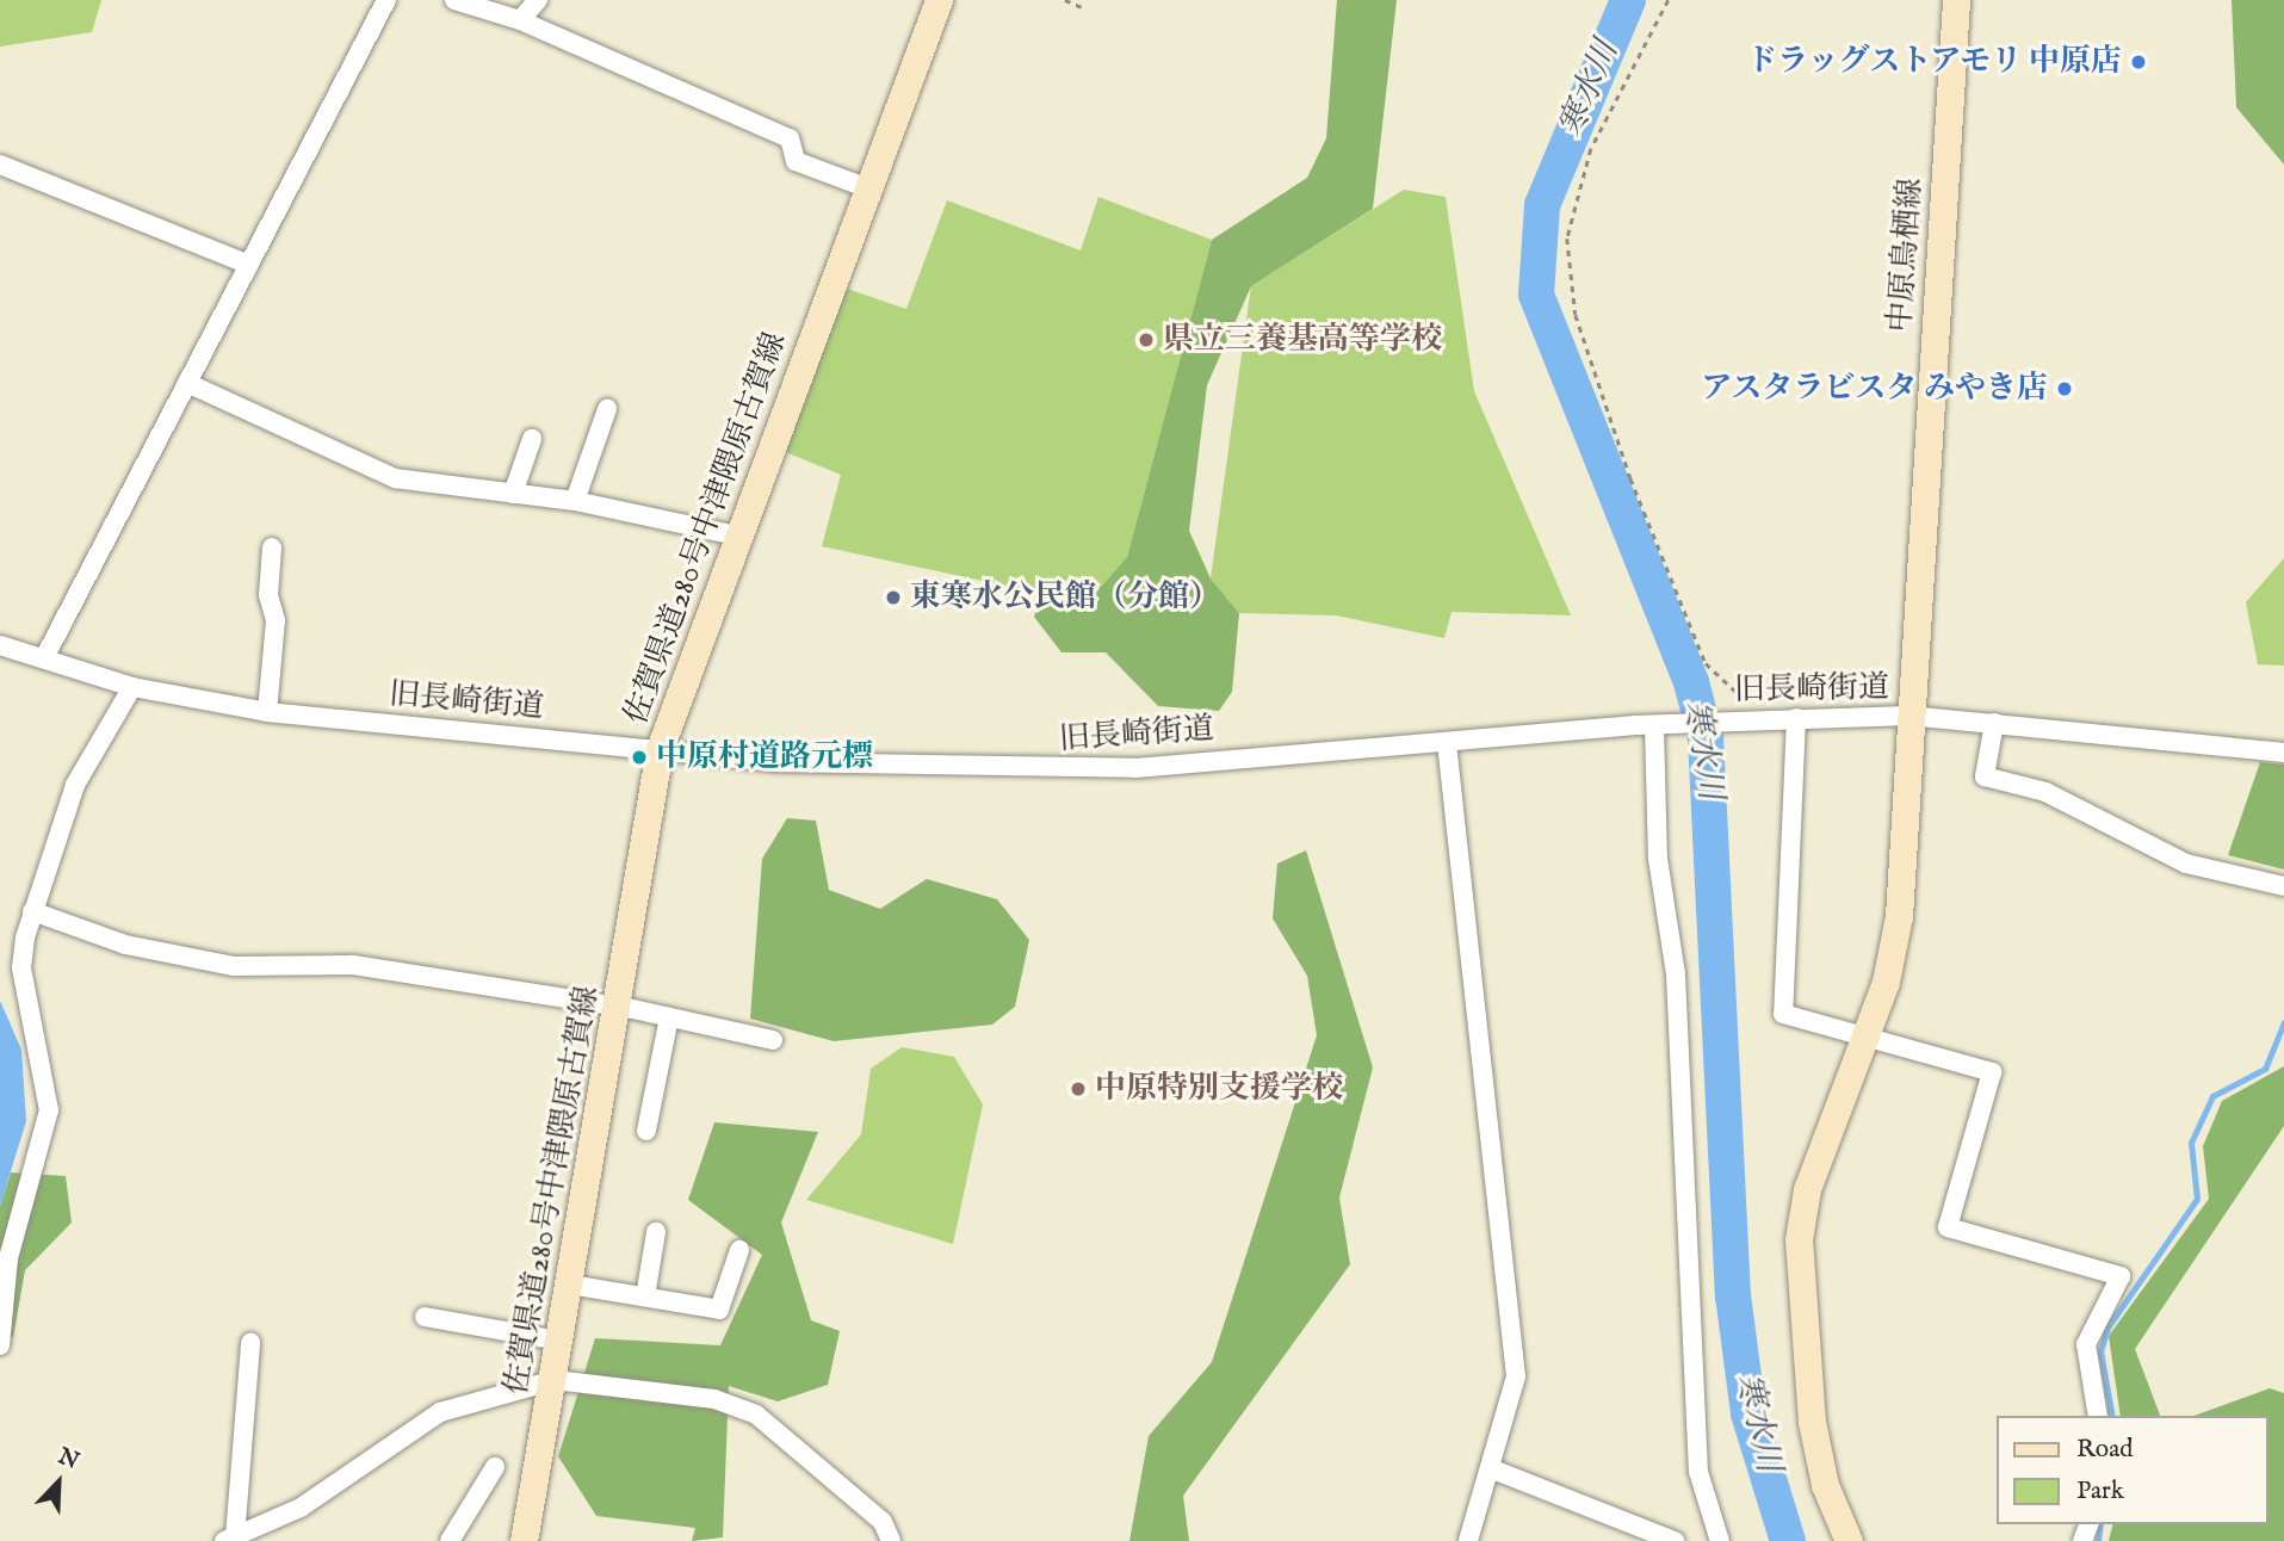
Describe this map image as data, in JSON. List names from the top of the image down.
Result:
{
  "streets": {
    "main road": ["中原鳥栖線", "佐賀県道280号中津隈原古賀線"],
    "street": ["旧長崎街道"]
  },
  "crossings": [
    ["中原鳥栖線", "旧長崎街道"],
    ["佐賀県道280号中津隈原古賀線", "旧長崎街道"]
  ],
  "water": ["寒水川"],
  "places": [
    "ドラッグストアモリ 中原店",
    "県立三養基高等学校",
    "アスタラビスタ みやき店",
    "東寒水公民館（分館）",
    "中原村道路元標",
    "中原特別支援学校"
  ],
  "legend": ["Road", "Park"],
  "north": "top right"
}
